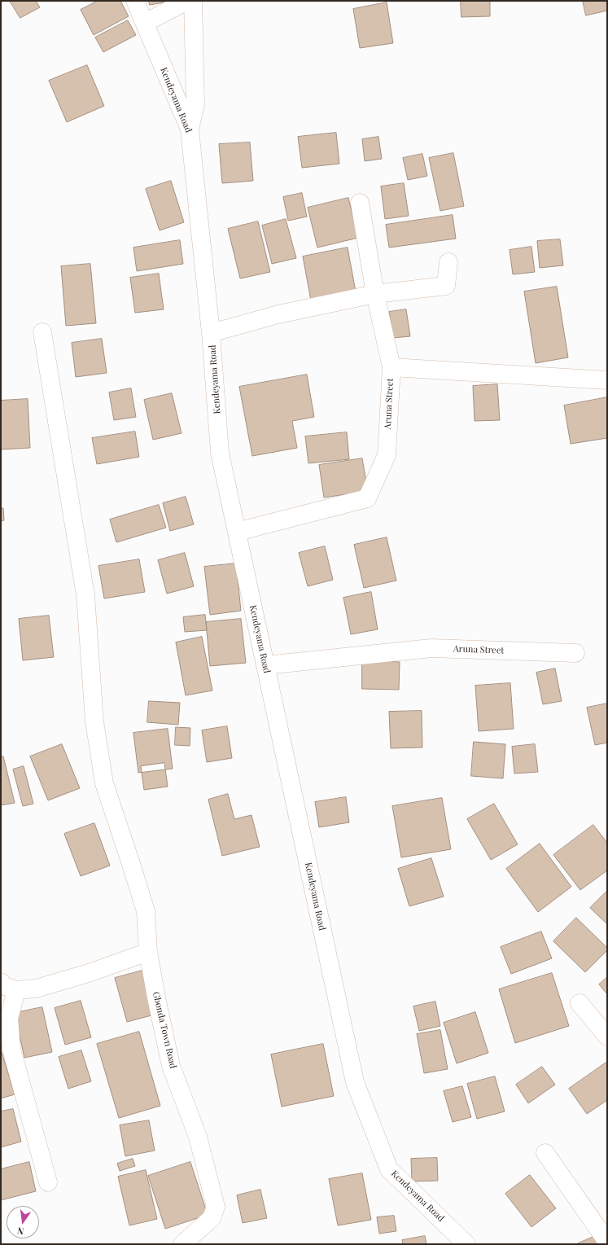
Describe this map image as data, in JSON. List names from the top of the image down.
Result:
{
  "streets": {
    "street": ["Kendeyama Road", "Aruna Street", "Gbonda Town Road"]
  },
  "crossings": [
    ["Kendeyama Road", "Aruna Street"]
  ],
  "north": "bottom"
}
